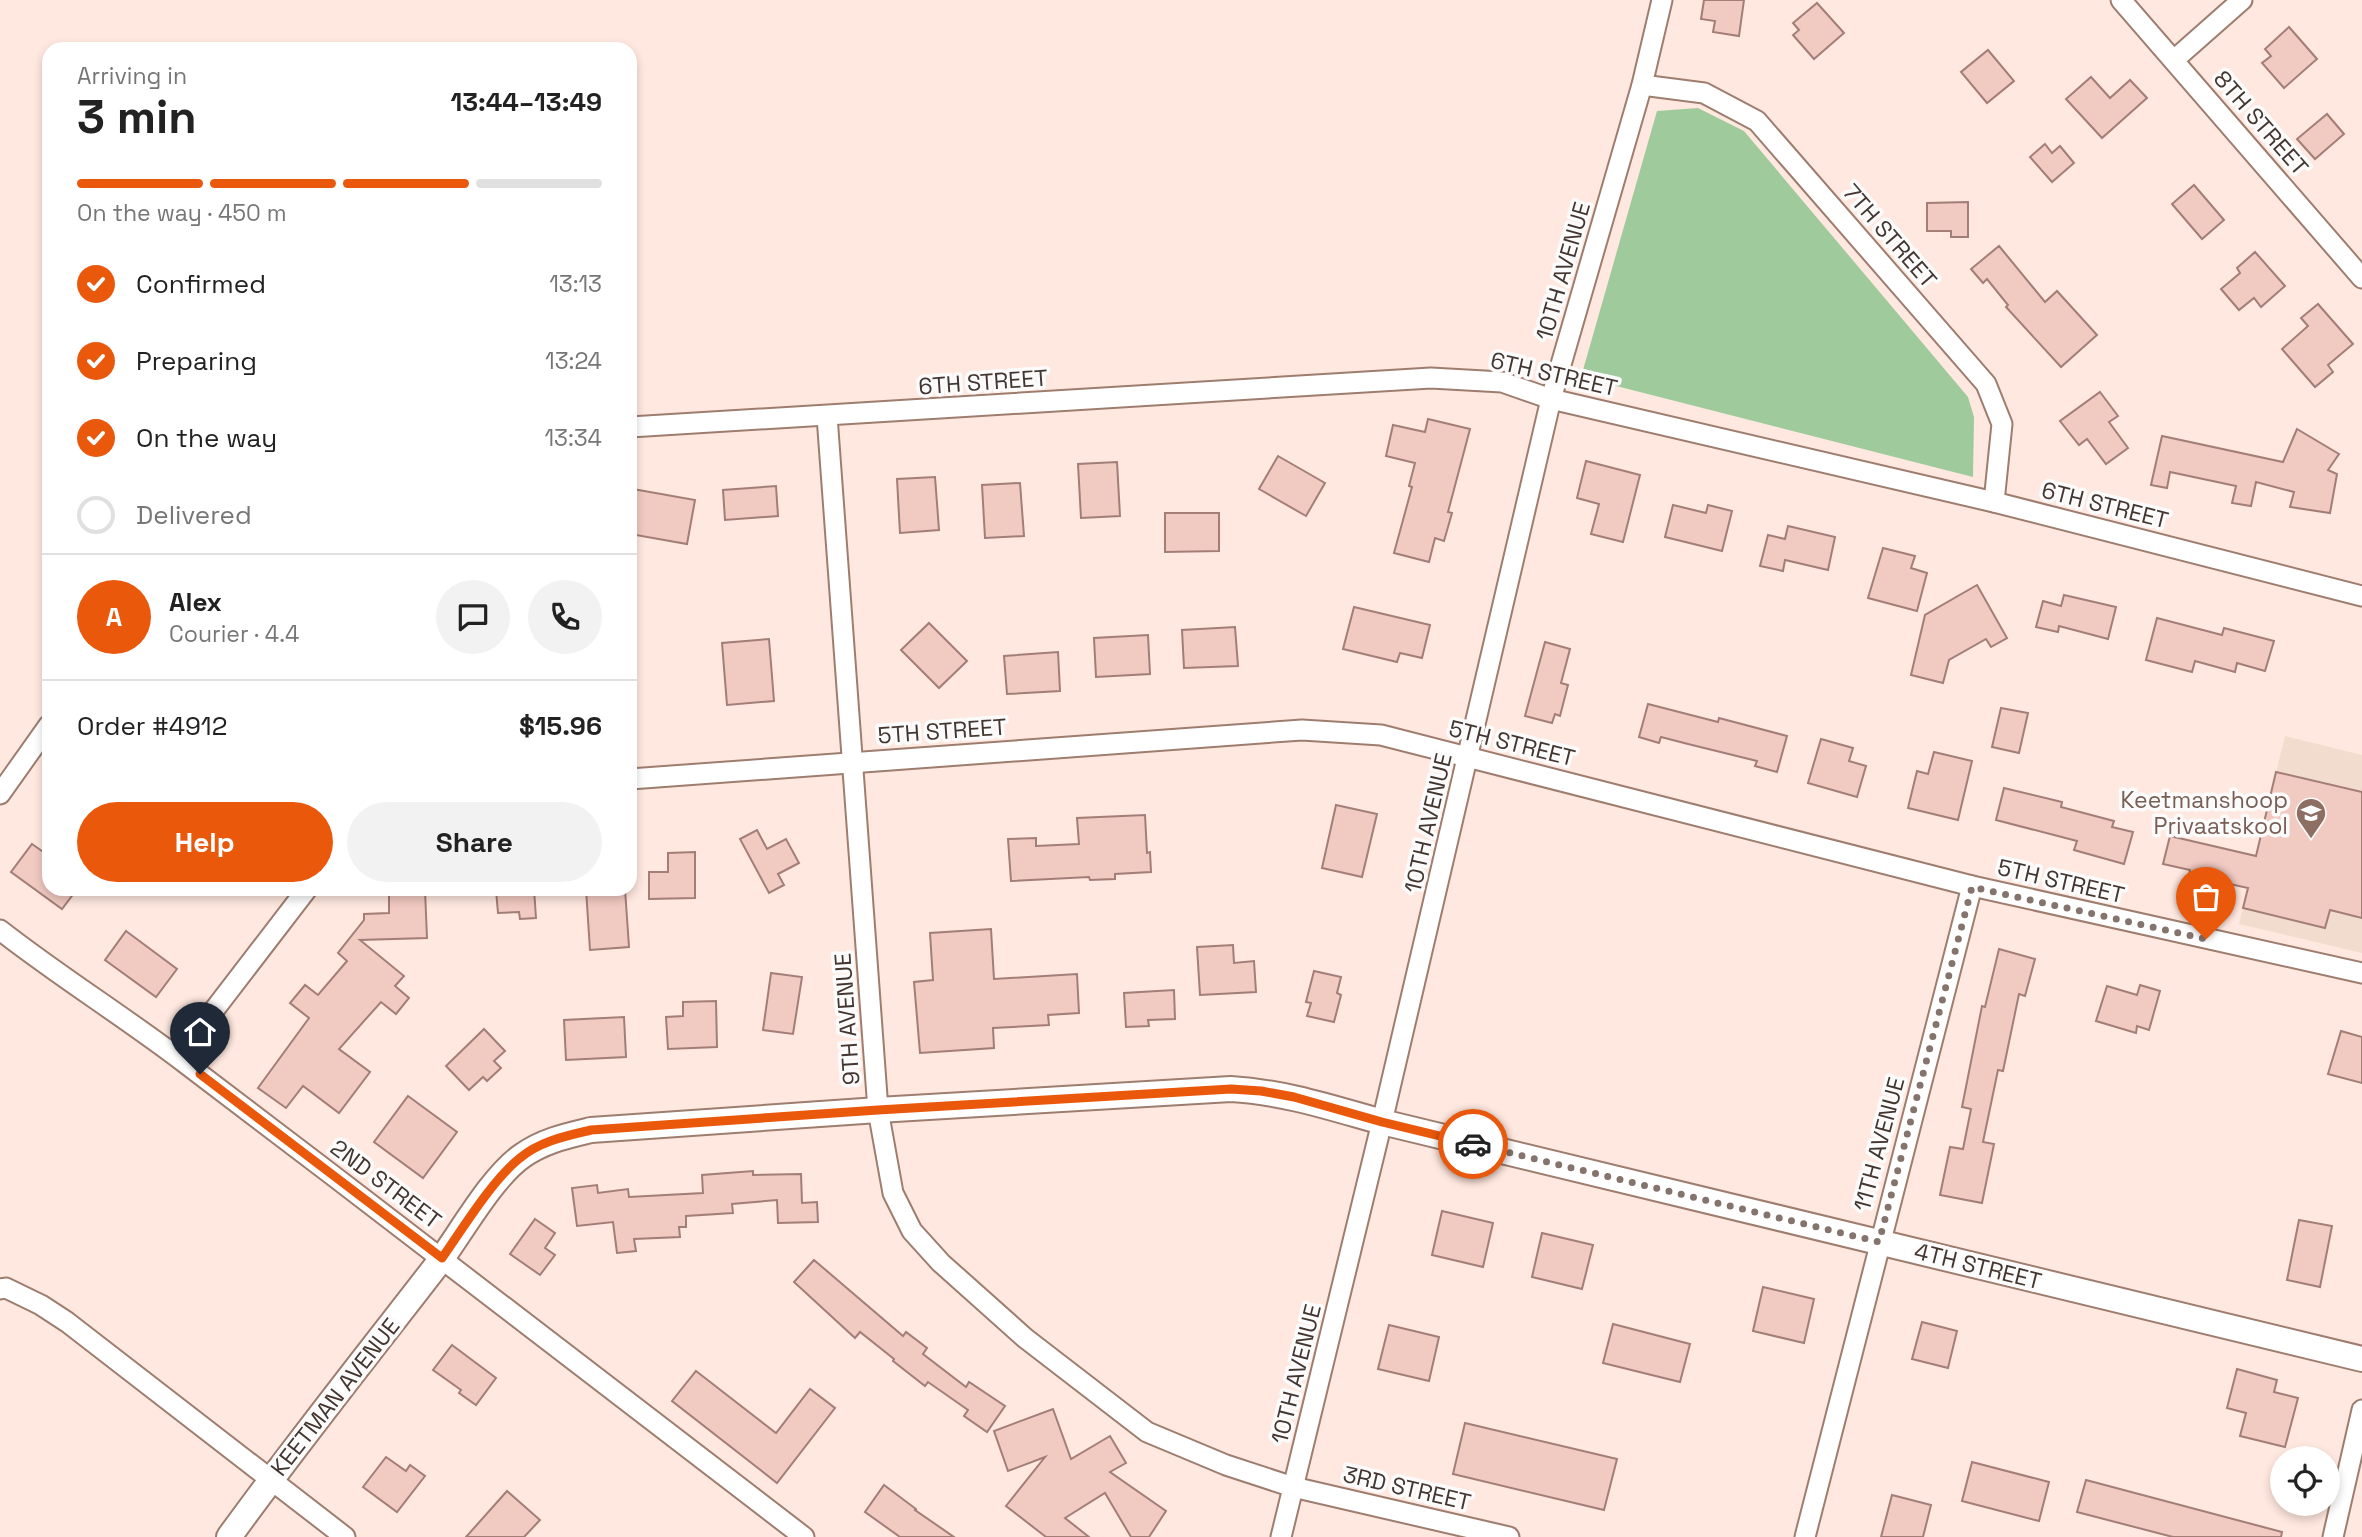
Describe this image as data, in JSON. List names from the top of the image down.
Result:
{
  "streets": {
    "street": [
      "8TH STREET",
      "7TH STREET",
      "10TH AVENUE",
      "6TH STREET",
      "5TH STREET",
      "9TH AVENUE",
      "11TH AVENUE",
      "2ND STREET",
      "4TH STREET",
      "KEETMAN AVENUE",
      "3RD STREET"
    ]
  },
  "crossings": [
    ["7TH STREET", "10TH AVENUE"],
    ["7TH STREET", "6TH STREET"],
    ["10TH AVENUE", "6TH STREET"],
    ["10TH AVENUE", "5TH STREET"],
    ["10TH AVENUE", "9TH AVENUE"],
    ["10TH AVENUE", "4TH STREET"],
    ["10TH AVENUE", "3RD STREET"],
    ["6TH STREET", "9TH AVENUE"],
    ["5TH STREET", "9TH AVENUE"],
    ["5TH STREET", "11TH AVENUE"],
    ["9TH AVENUE", "4TH STREET"],
    ["9TH AVENUE", "3RD STREET"],
    ["11TH AVENUE", "4TH STREET"],
    ["2ND STREET", "4TH STREET"],
    ["2ND STREET", "KEETMAN AVENUE"],
    ["4TH STREET", "KEETMAN AVENUE"]
  ],
  "places": {
    "school or university": ["Keetmanshoop Privaatskool"]
  },
  "page": {
    "heading": ["3 min", "Arriving in", "13:44–13:49"],
    "panel": [
      "Alex",
      "Courier · 4.4",
      "Order #4912",
      "$15.96"
    ],
    "bar": "On the way · 450 m",
    "list": [
      ["Confirmed", "13:13"],
      ["Preparing", "13:24"],
      ["On the way", "13:34"],
      "Delivered"
    ],
    "round": "A",
    "buttons": ["Help", "Share"]
  }
}
